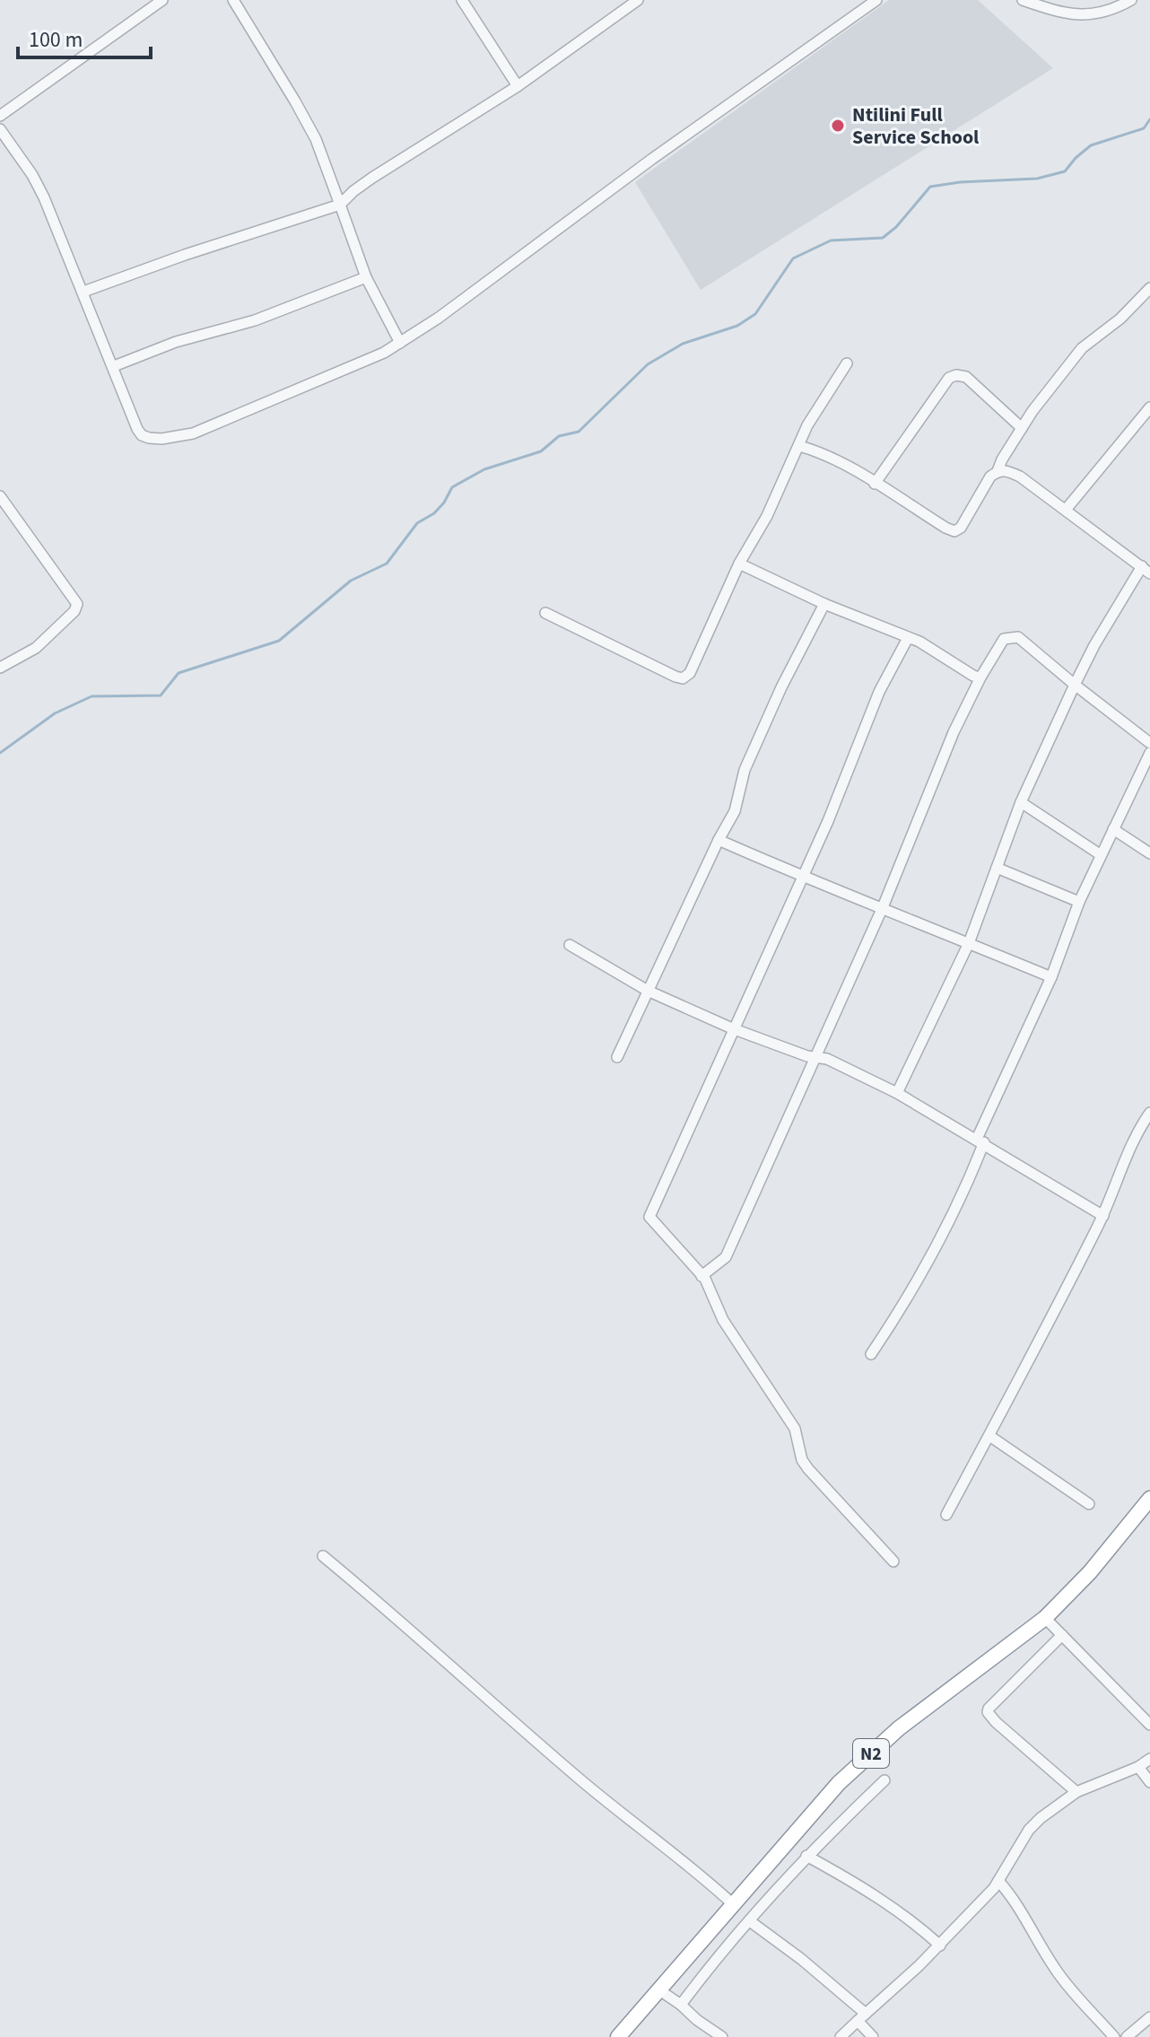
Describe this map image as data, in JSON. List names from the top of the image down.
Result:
{
  "streets": {
    "highway": ["N2"]
  },
  "places": ["Ntilini Full Service School"],
  "scale_bar": "100 m"
}
